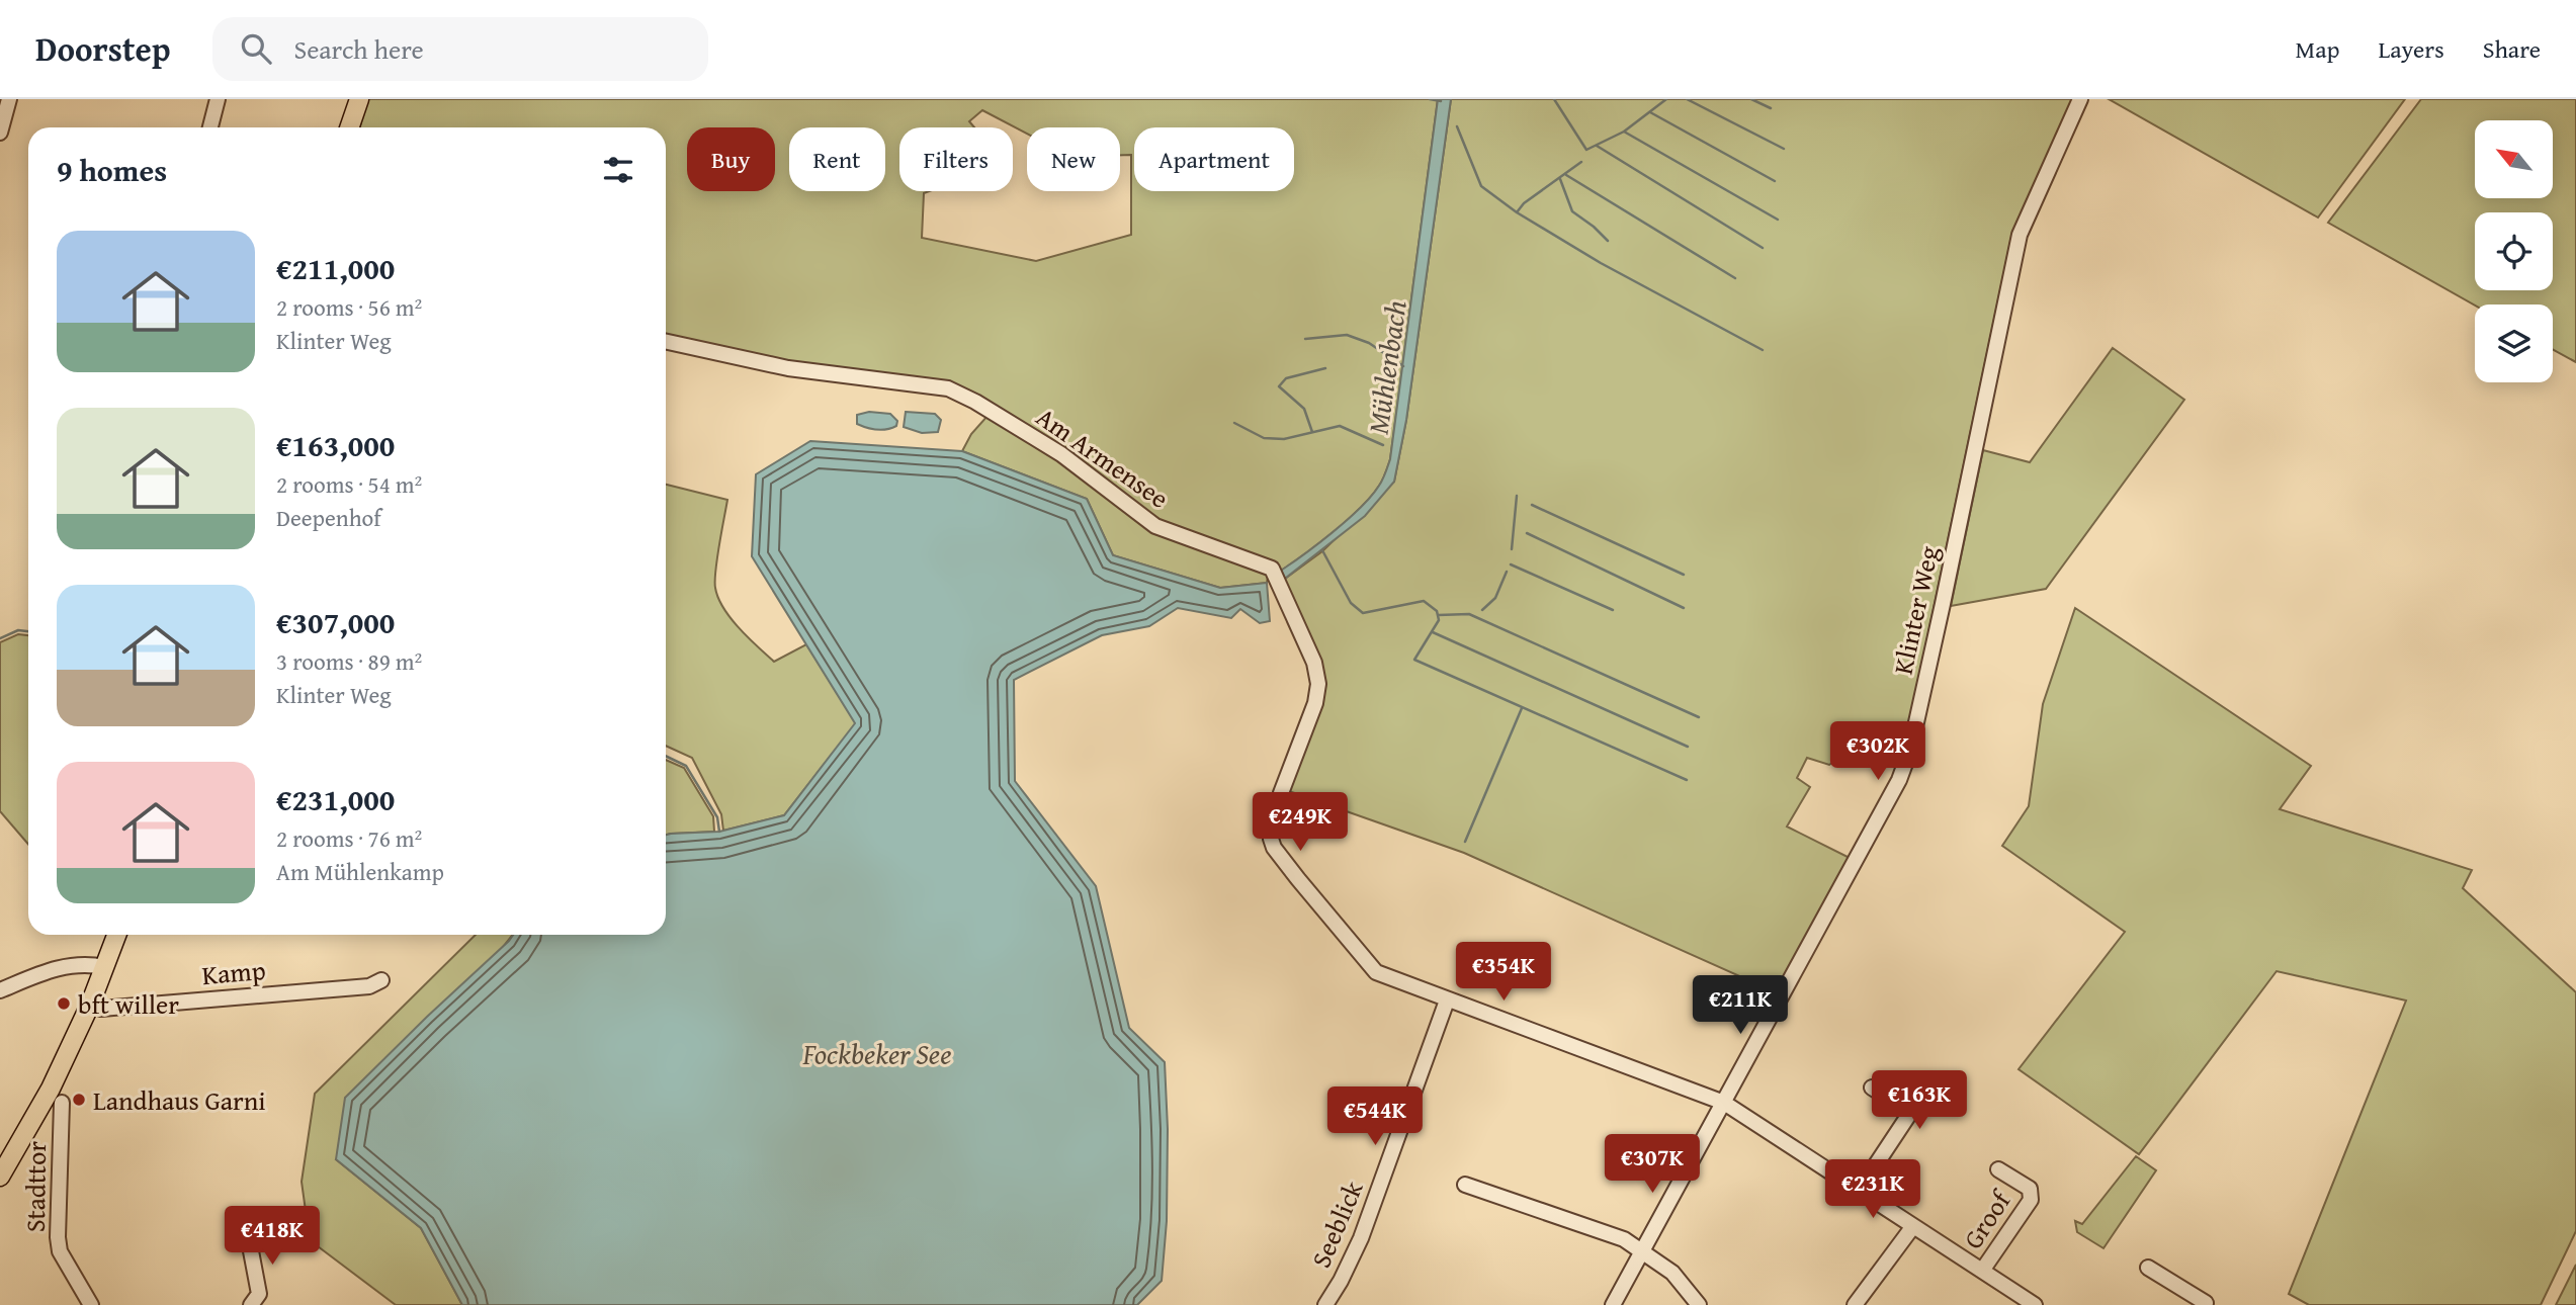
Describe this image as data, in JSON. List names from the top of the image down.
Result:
{
  "streets": {
    "street": [
      "Am Armensee",
      "Klinter Weg",
      "Kamp",
      "Stadttor",
      "Groof",
      "Seeblick"
    ]
  },
  "crossings": [
    ["Am Armensee", "Seeblick"]
  ],
  "water": ["Mühlenbach", "Fockbeker See"],
  "places": ["bft willer", "Landhaus Garni"],
  "north": "top left",
  "page": {
    "header": "Doorstep",
    "search": "Search here",
    "nav": ["Map", "Layers", "Share"],
    "chip": [
      "Buy",
      "Rent",
      "Filters",
      "New",
      "Apartment"
    ],
    "heading": "9 homes",
    "list": [
      {
        "name": "€211,000",
        "note": "2 rooms · 56 m² · Klinter Weg"
      },
      {
        "name": "€163,000",
        "note": "2 rooms · 54 m² · Deepenhof"
      },
      {
        "name": "€307,000",
        "note": "3 rooms · 89 m² · Klinter Weg"
      },
      {
        "name": "€231,000",
        "note": "2 rooms · 76 m² · Am Mühlenkamp"
      }
    ],
    "price": [
      "€302K",
      "€249K",
      "€354K",
      "€211K",
      "€163K",
      "€544K",
      "€307K",
      "€231K",
      "€418K"
    ]
  }
}
